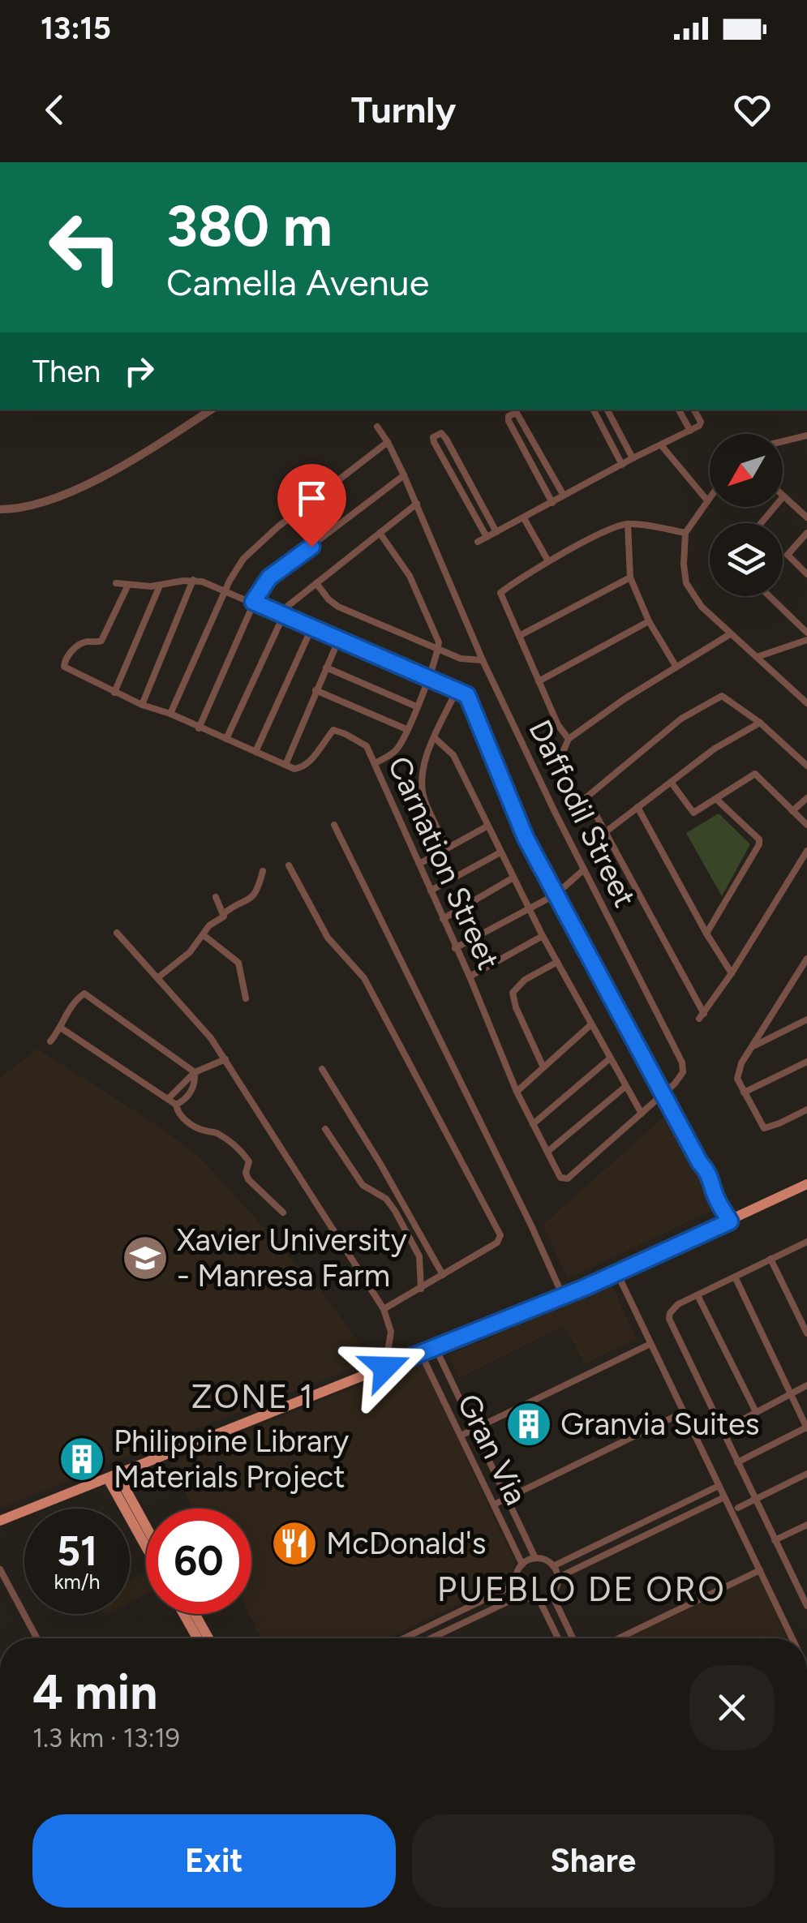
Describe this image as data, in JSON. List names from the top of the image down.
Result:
{
  "streets": {
    "street": ["Daffodil Street", "Carnation Street", "Gran Via"]
  },
  "crossings": [
    ["Daffodil Street", "Carnation Street"]
  ],
  "districts": ["ZONE 1", "PUEBLO DE ORO"],
  "places": {
    "school or university": ["Xavier University - Manresa Farm"],
    "building": ["Granvia Suites", "Philippine Library Materials Project"],
    "restaurant": ["McDonald's"]
  },
  "north": "bottom left",
  "page": {
    "status": "13:15",
    "header": "Turnly",
    "turn": ["380 m", "Camella Avenue"],
    "then": "Then",
    "speed": "51 km/h",
    "limit": "60",
    "heading": ["4 min", "1.3 km · 13:19"],
    "buttons": ["Exit", "Share"]
  }
}
